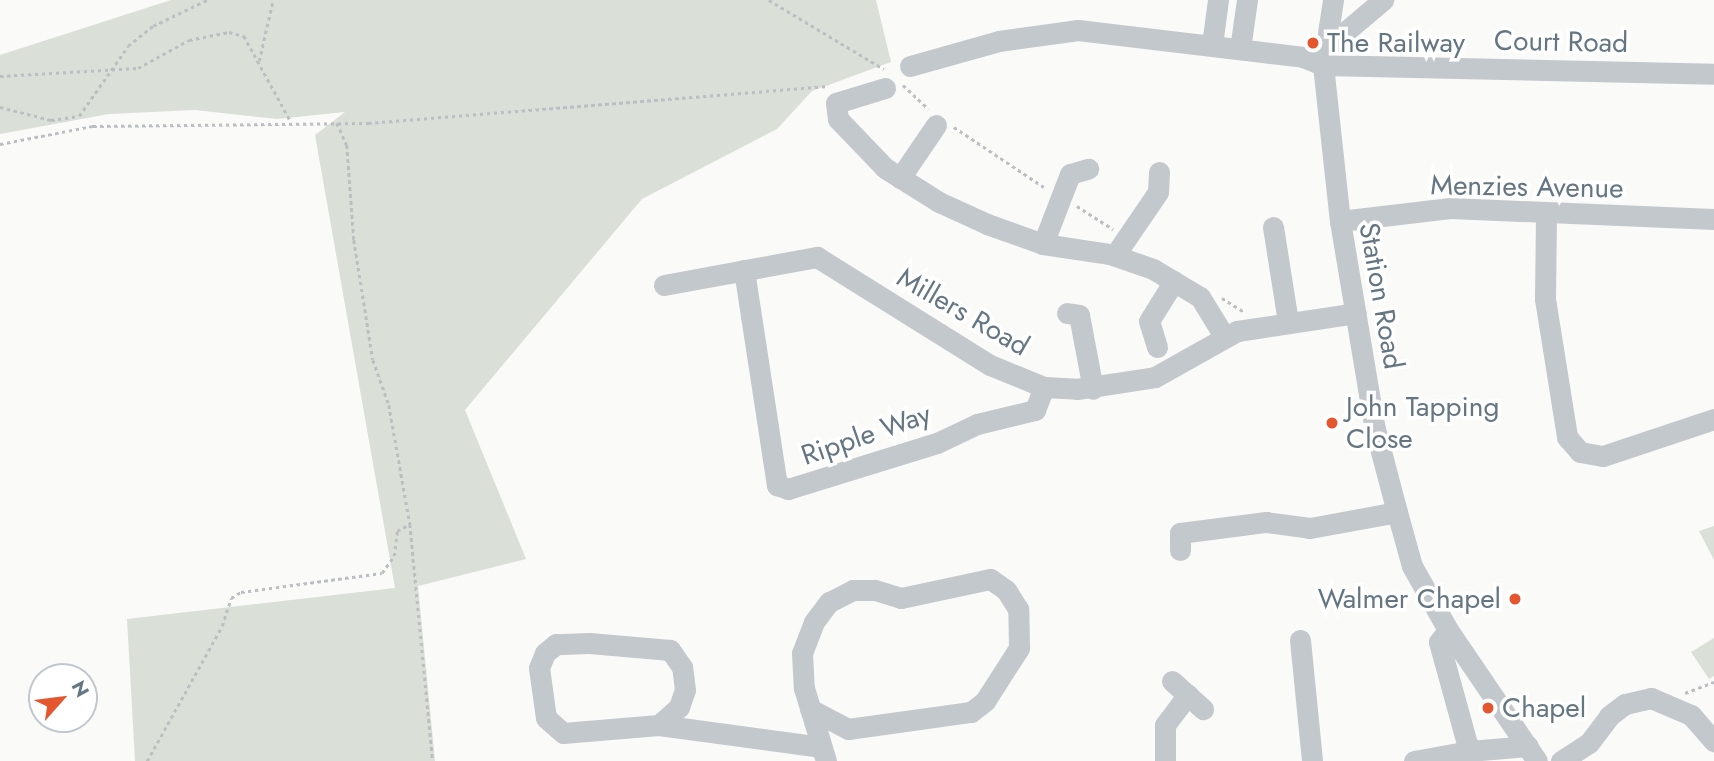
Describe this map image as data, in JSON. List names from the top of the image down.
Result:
{
  "streets": {
    "street": [
      "Court Road",
      "Menzies Avenue",
      "Station Road",
      "Millers Road",
      "Ripple Way"
    ]
  },
  "crossings": [
    ["Court Road", "Station Road"],
    ["Menzies Avenue", "Station Road"],
    ["Station Road", "Millers Road"],
    ["Millers Road", "Ripple Way"]
  ],
  "places": [
    "The Railway",
    "John Tapping Close",
    "Walmer Chapel",
    "Chapel"
  ],
  "north": "top right"
}
